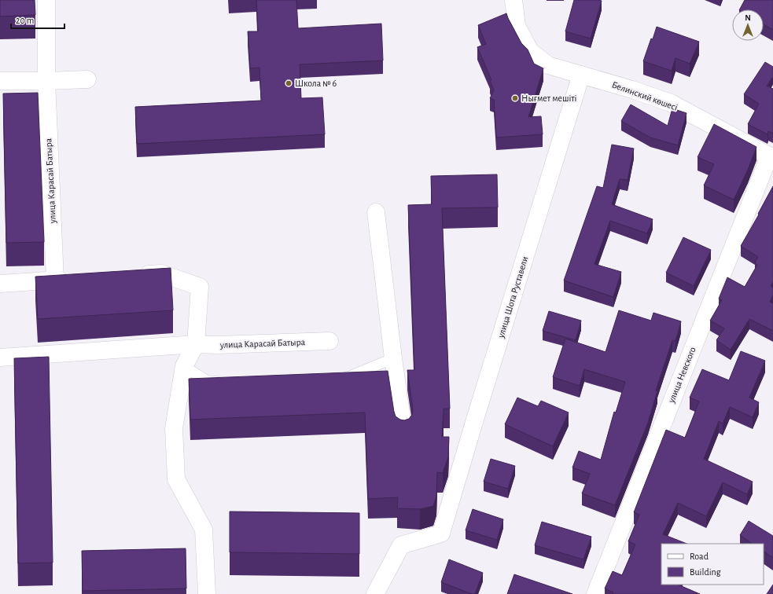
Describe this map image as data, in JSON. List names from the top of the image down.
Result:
{
  "streets": {
    "street": [
      "Белинский көшесi",
      "улица Карасай Батыра",
      "улица Шота Руставели",
      "улица Невского"
    ]
  },
  "crossings": [
    ["Белинский көшесi", "улица Шота Руставели"],
    ["Белинский көшесi", "улица Невского"]
  ],
  "places": ["Школа № 6", "Нығмет мешіті"],
  "legend": ["Road", "Building"],
  "scale_bar": "20 m",
  "north": "top"
}
